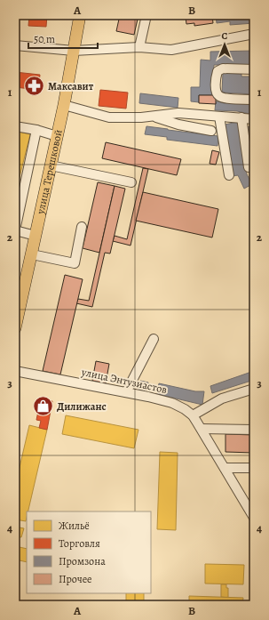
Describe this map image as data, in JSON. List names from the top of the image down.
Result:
{
  "streets": {
    "main road": ["улица Терешковой"],
    "street": ["улица Энтузиастов"]
  },
  "places": {
    "pharmacy": ["Максавит"],
    "shop": ["Дилижанс"]
  },
  "legend": [
    "Жильё",
    "Торговля",
    "Промзона",
    "Прочее"
  ],
  "scale_bar": "50 m",
  "north": "top",
  "grid": {
    "columns": ["A", "B"],
    "rows": [
      "1",
      "2",
      "3",
      "4"
    ]
  }
}
